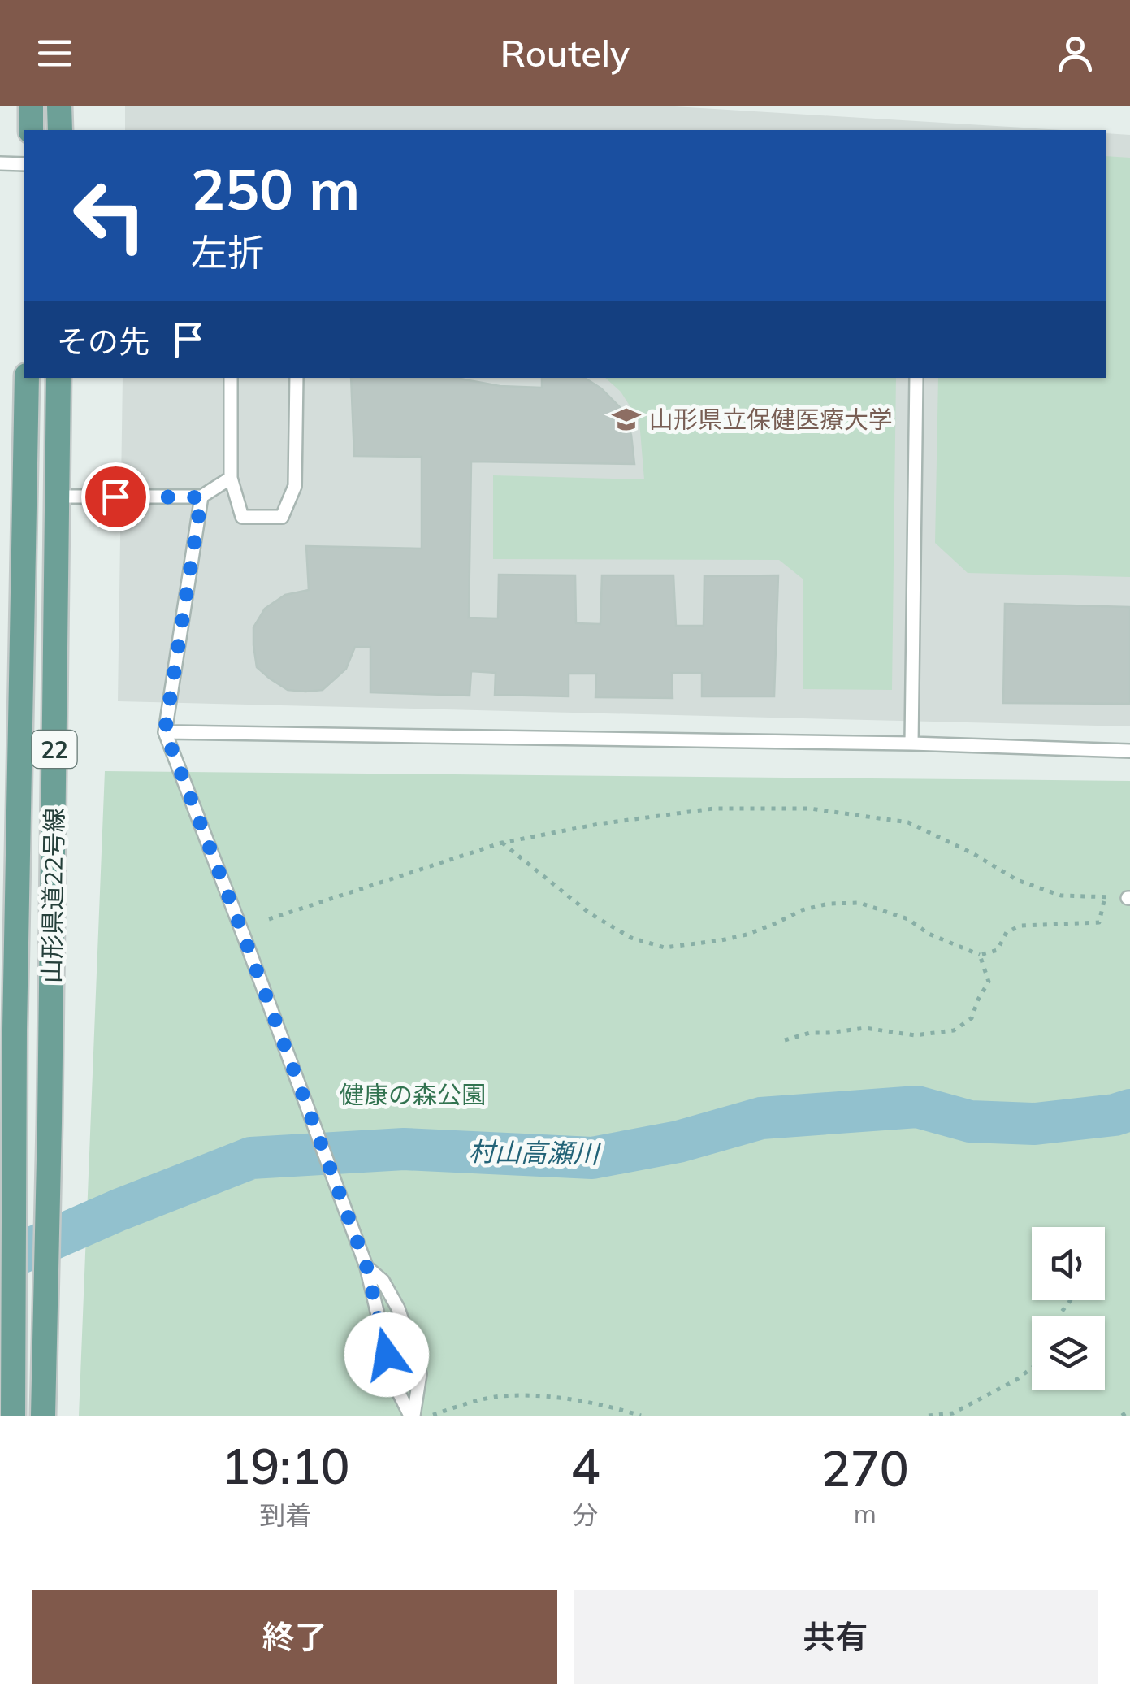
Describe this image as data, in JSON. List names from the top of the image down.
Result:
{
  "streets": {
    "main road": ["22", "山形県道22号線"]
  },
  "water": ["村山高瀬川"],
  "parks": ["健康の森公園"],
  "places": {
    "school or university": ["山形県立保健医療大学"]
  },
  "page": {
    "header": "Routely",
    "turn": ["250 m", "左折"],
    "then": "その先",
    "eta": [
      "19:10",
      "到着",
      "4",
      "分",
      "270",
      "m"
    ],
    "buttons": ["終了", "共有"]
  }
}
